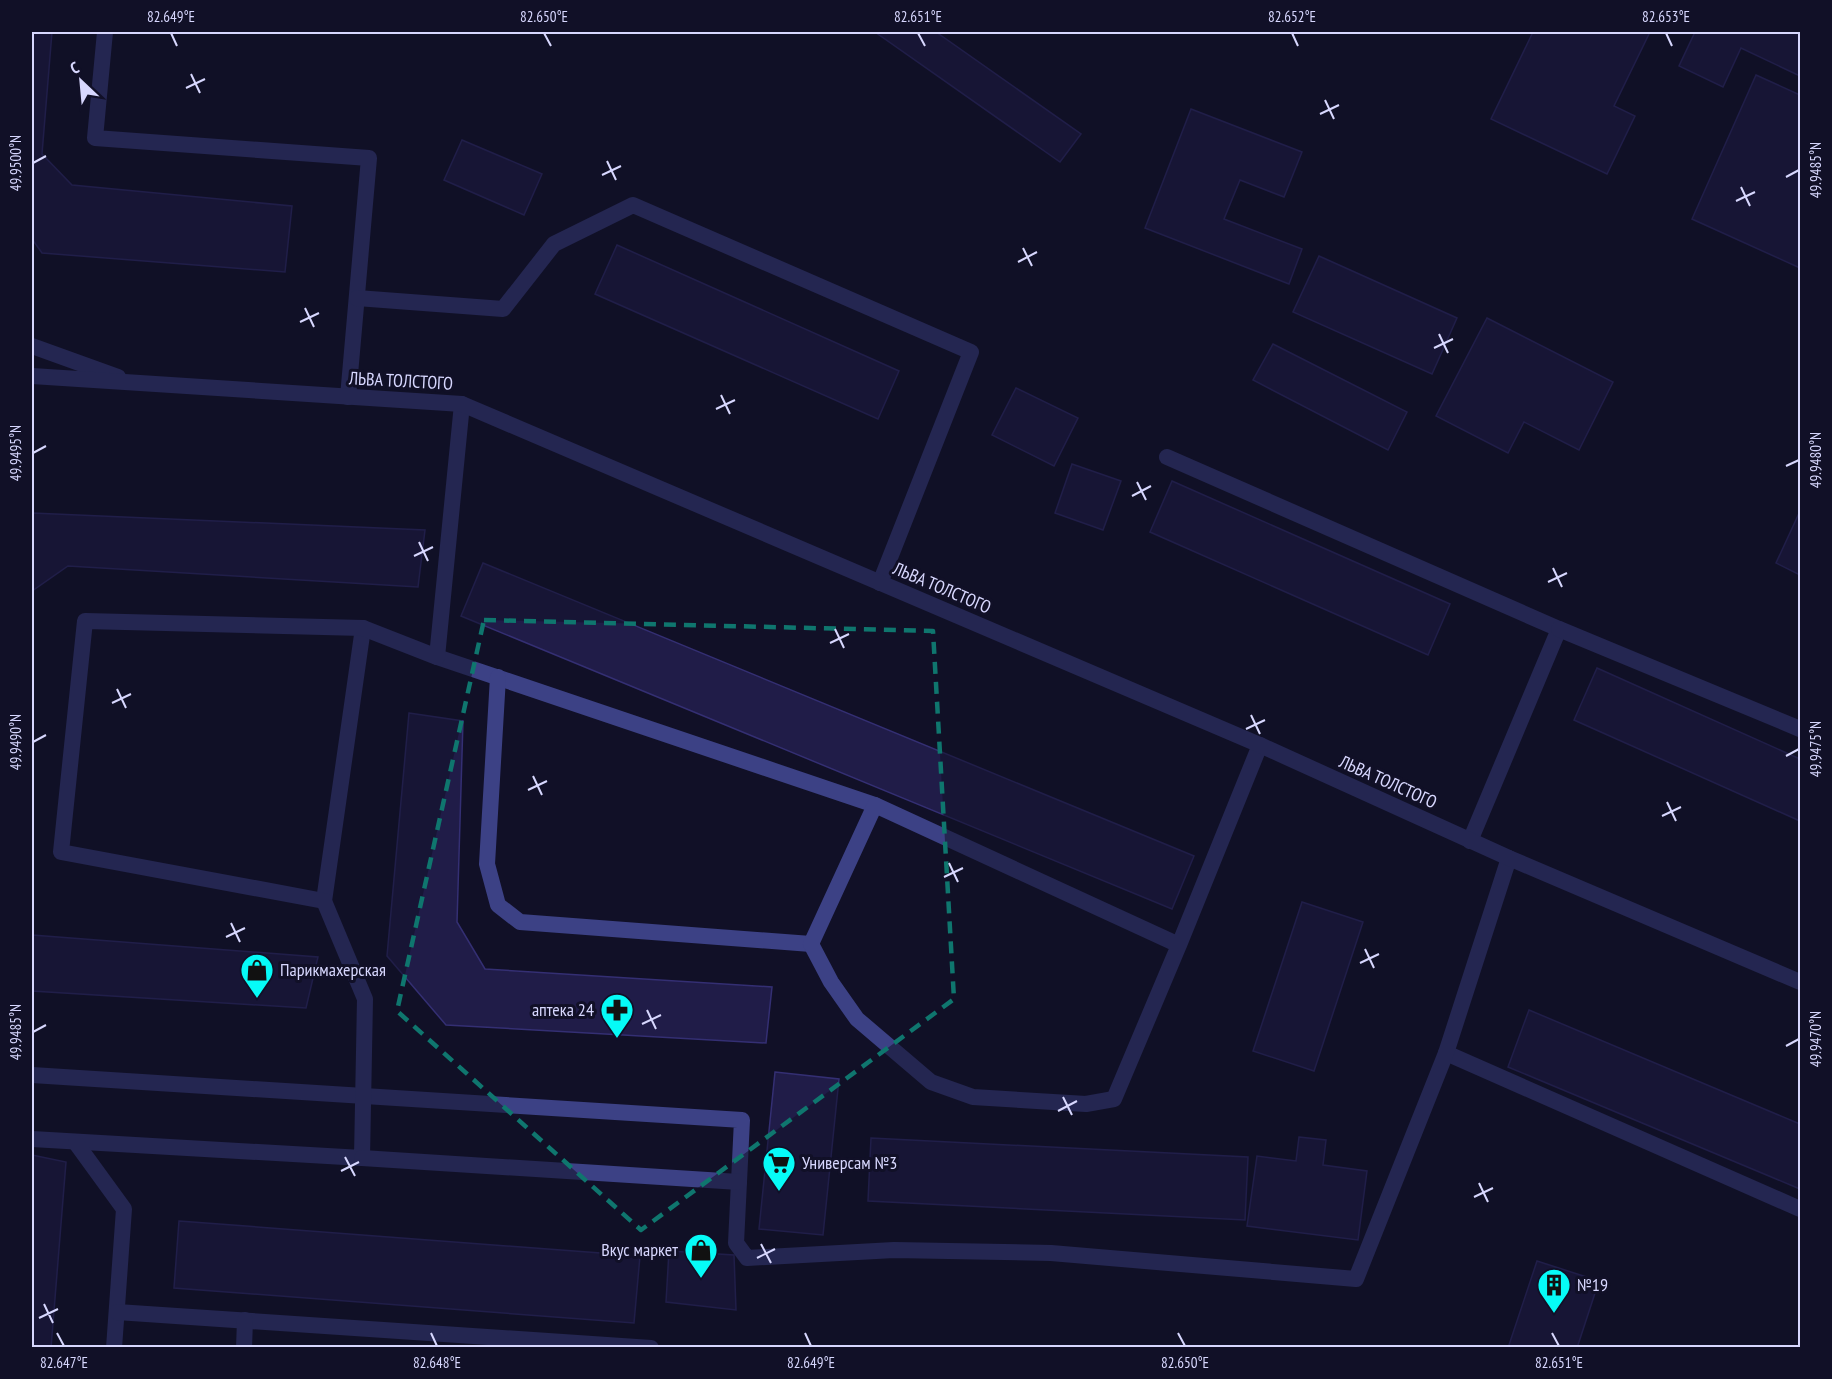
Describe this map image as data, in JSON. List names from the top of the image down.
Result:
{
  "streets": {
    "street": ["ЛЬВА ТОЛСТОГО"]
  },
  "places": {
    "shop": ["Парикмахерская", "Вкус маркет"],
    "pharmacy": ["аптека 24"],
    "supermarket": ["Универсам №3"],
    "building": ["№19"]
  },
  "north": "top left",
  "coordinates": [
    "82.649°E",
    "82.650°E",
    "82.651°E",
    "82.652°E",
    "82.653°E",
    "49.9500°N",
    "49.9485°N",
    "49.9495°N",
    "49.9480°N",
    "49.9490°N",
    "49.9475°N",
    "49.9470°N",
    "82.647°E",
    "82.648°E"
  ]
}
